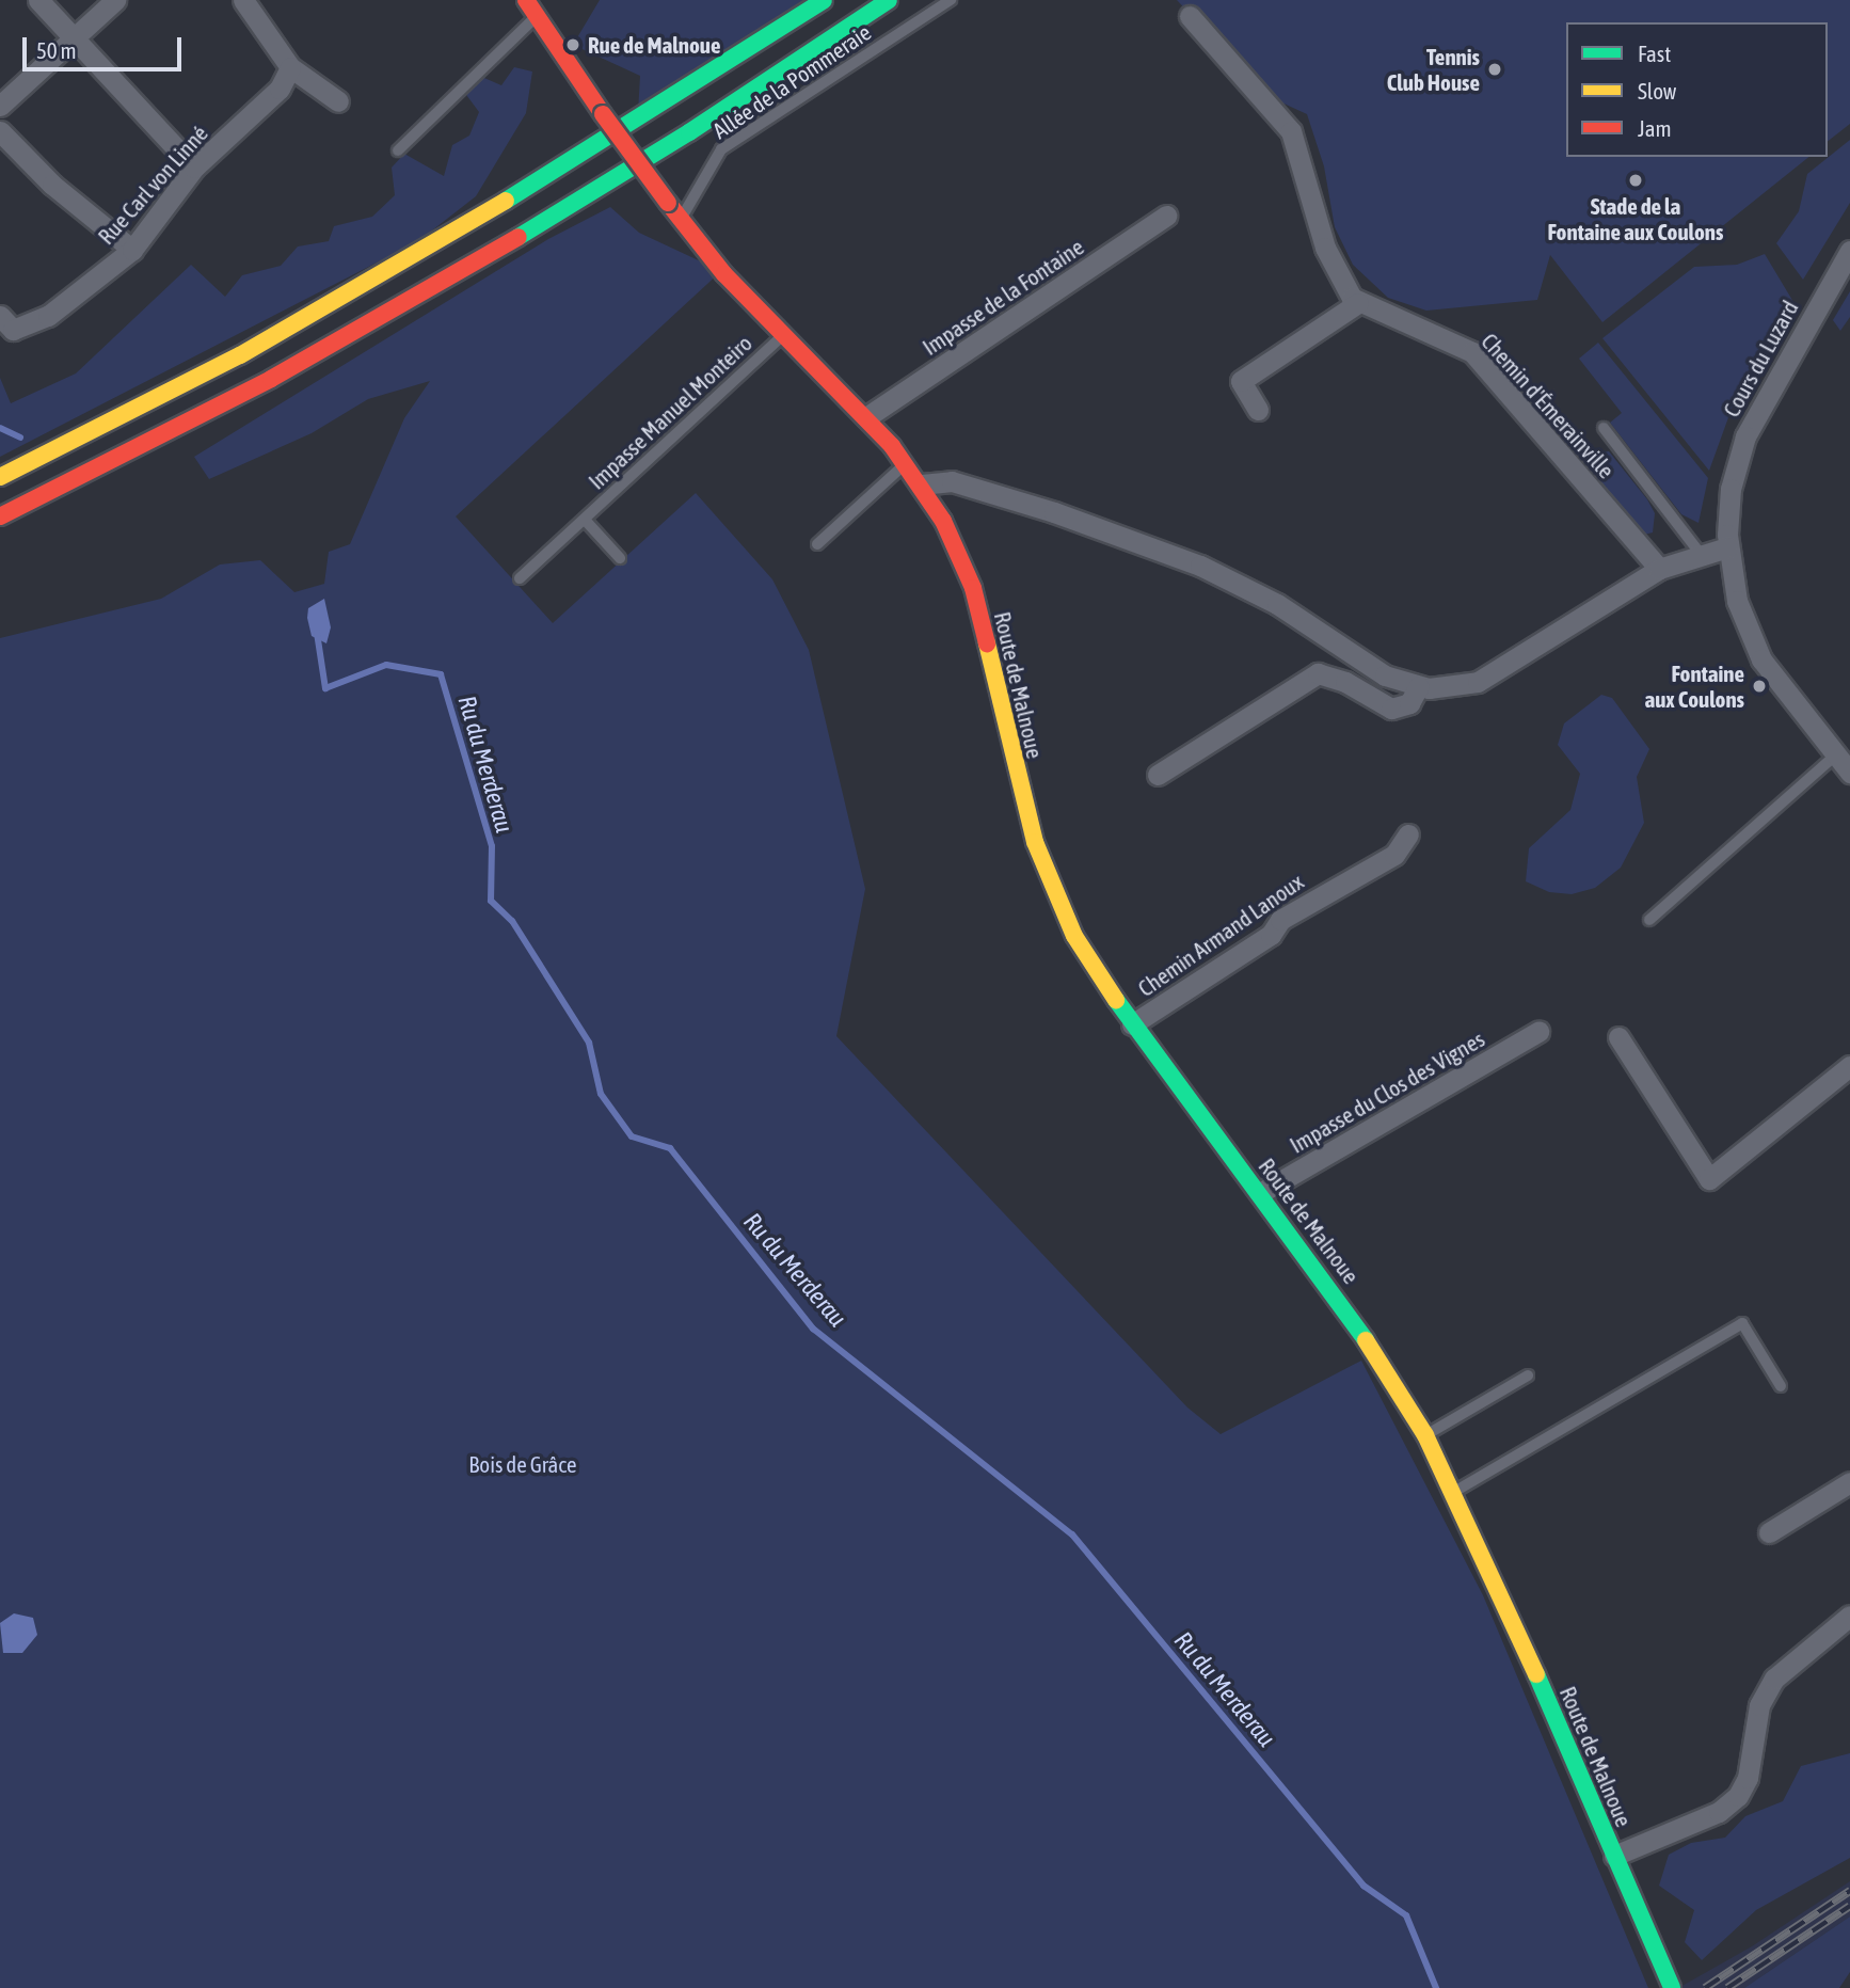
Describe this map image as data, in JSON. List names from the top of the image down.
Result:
{
  "streets": {
    "main road": ["Route de Malnoue"],
    "street": [
      "Rue Carl von Linné",
      "Impasse de la Fontaine",
      "Cours du Luzard",
      "Chemin d'Émerainville",
      "Chemin Armand Lanoux",
      "Impasse du Clos des Vignes"
    ],
    "lane": ["Allée de la Pommeraie", "Impasse Manuel Monteiro"]
  },
  "crossings": [
    ["Route de Malnoue", "Chemin Armand Lanoux"],
    ["Route de Malnoue", "Impasse du Clos des Vignes"]
  ],
  "water": ["Ru du Merderau"],
  "parks": ["Bois de Grâce"],
  "places": [
    "Rue de Malnoue",
    "Tennis Club House",
    "Stade de la Fontaine aux Coulons",
    "Fontaine aux Coulons"
  ],
  "legend": ["Fast", "Slow", "Jam"],
  "scale_bar": "50 m"
}
